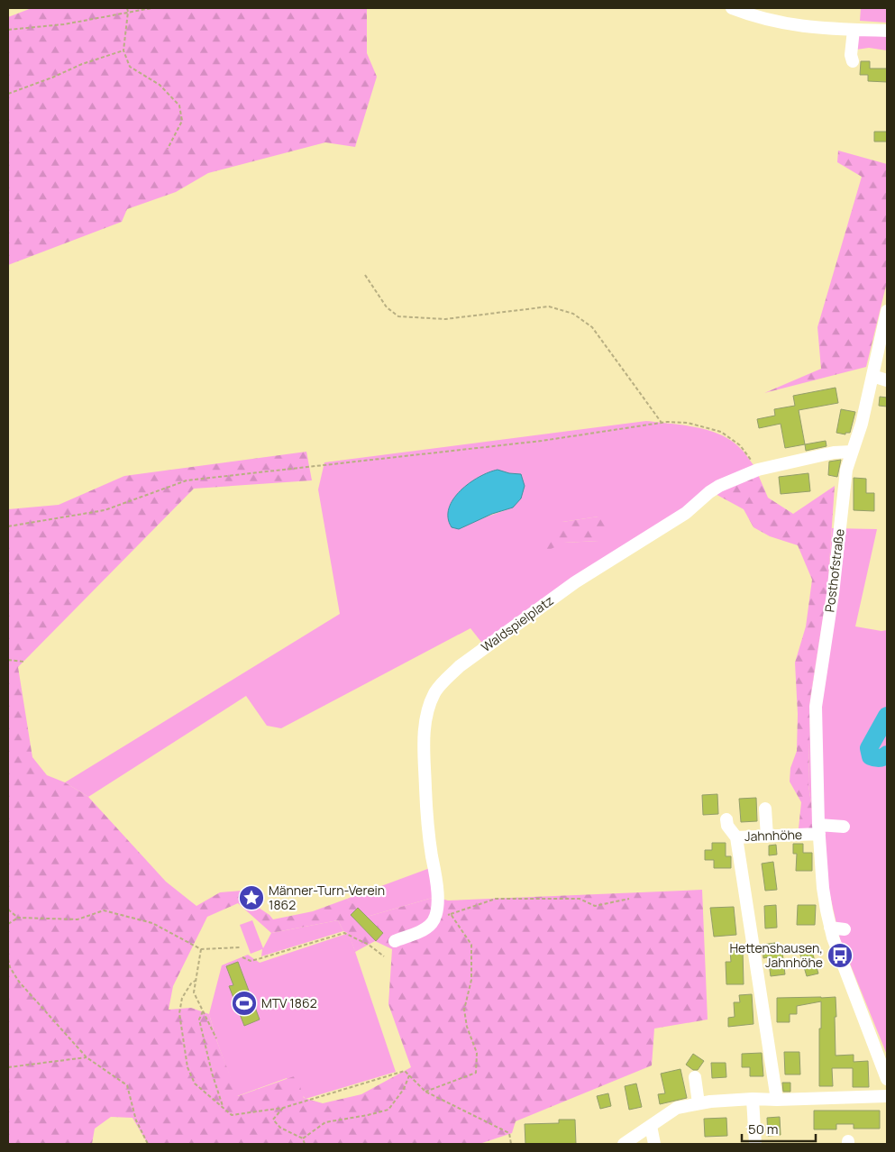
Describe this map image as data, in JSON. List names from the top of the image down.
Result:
{
  "streets": {
    "street": ["Posthofstraße", "Waldspielplatz", "Jahnhöhe"]
  },
  "crossings": [
    ["Posthofstraße", "Waldspielplatz"],
    ["Posthofstraße", "Jahnhöhe"]
  ],
  "places": {
    "place": ["Männer-Turn-Verein 1862"],
    "bus stop": ["Hettenshausen, Jahnhöhe"],
    "sports": ["MTV 1862"]
  },
  "scale_bar": "50 m"
}
